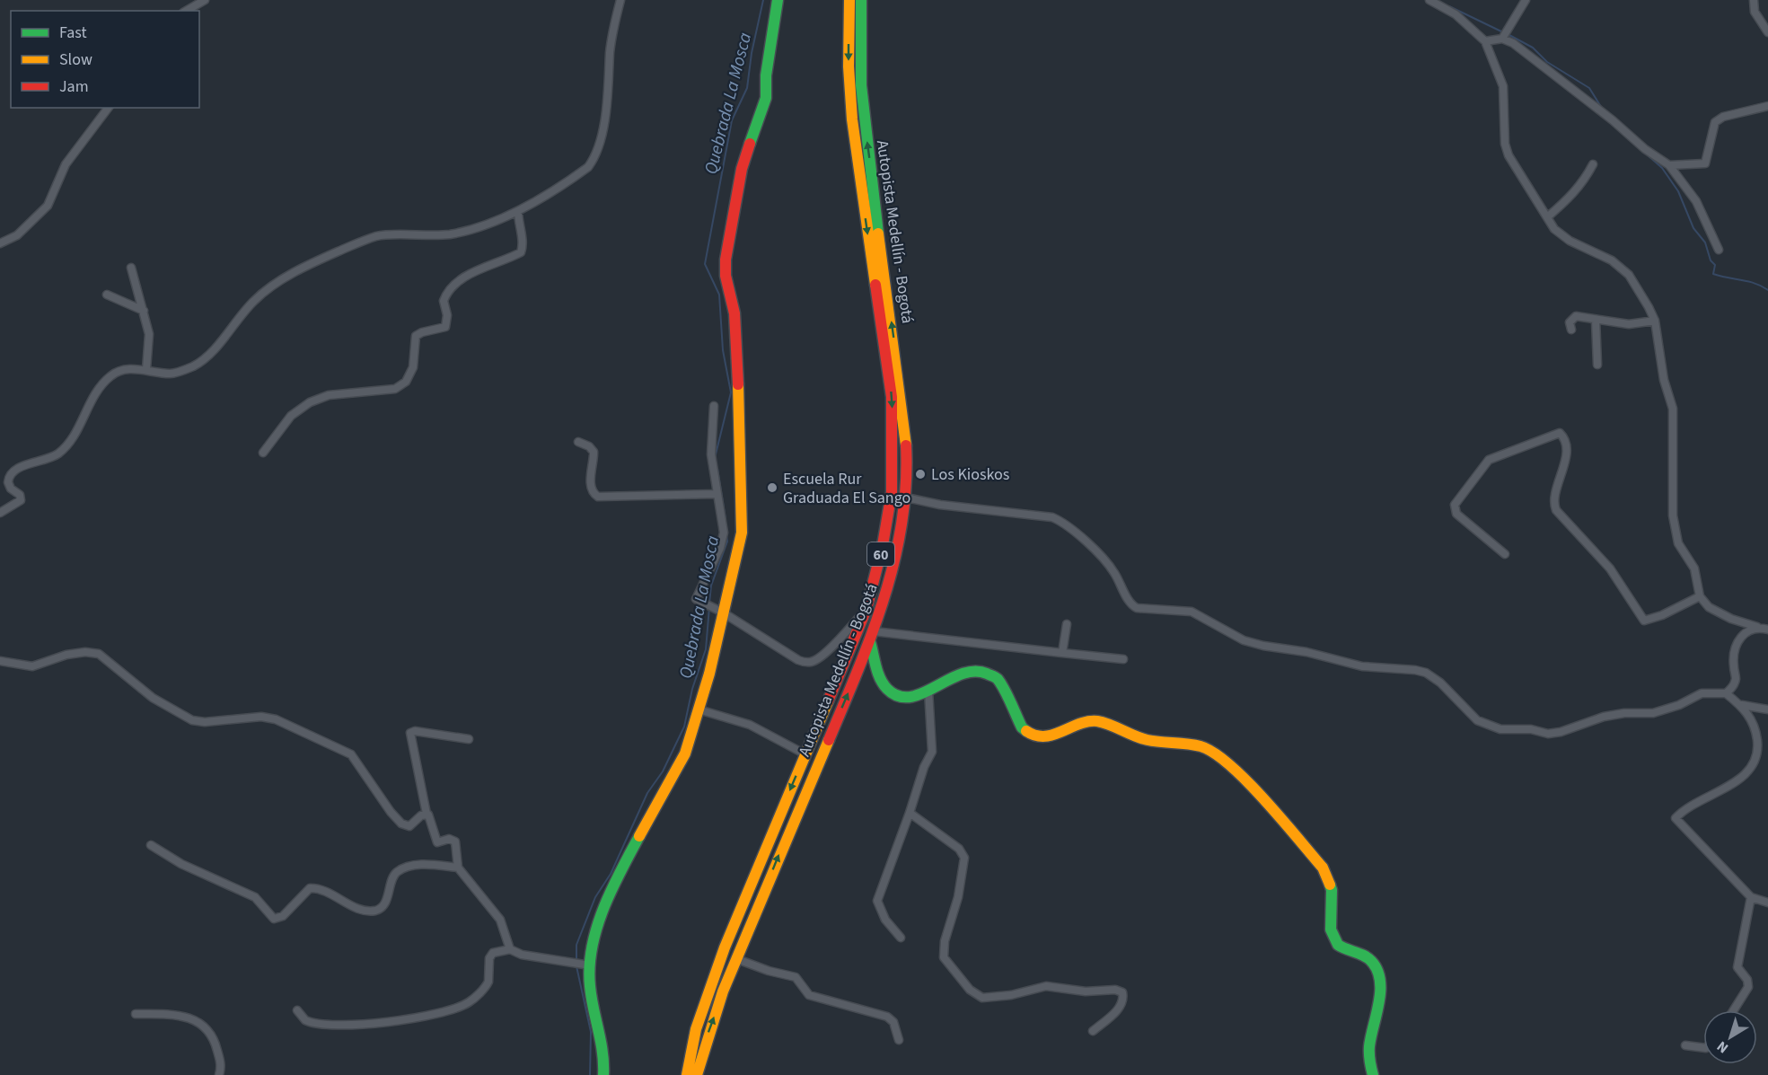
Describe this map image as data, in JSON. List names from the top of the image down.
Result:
{
  "streets": {
    "main road": ["Autopista Medellín - Bogotá", "60"]
  },
  "water": ["Quebrada La Mosca"],
  "places": ["Los Kioskos", "Escuela Rur Graduada El Sango"],
  "legend": ["Fast", "Slow", "Jam"],
  "north": "bottom left"
}
